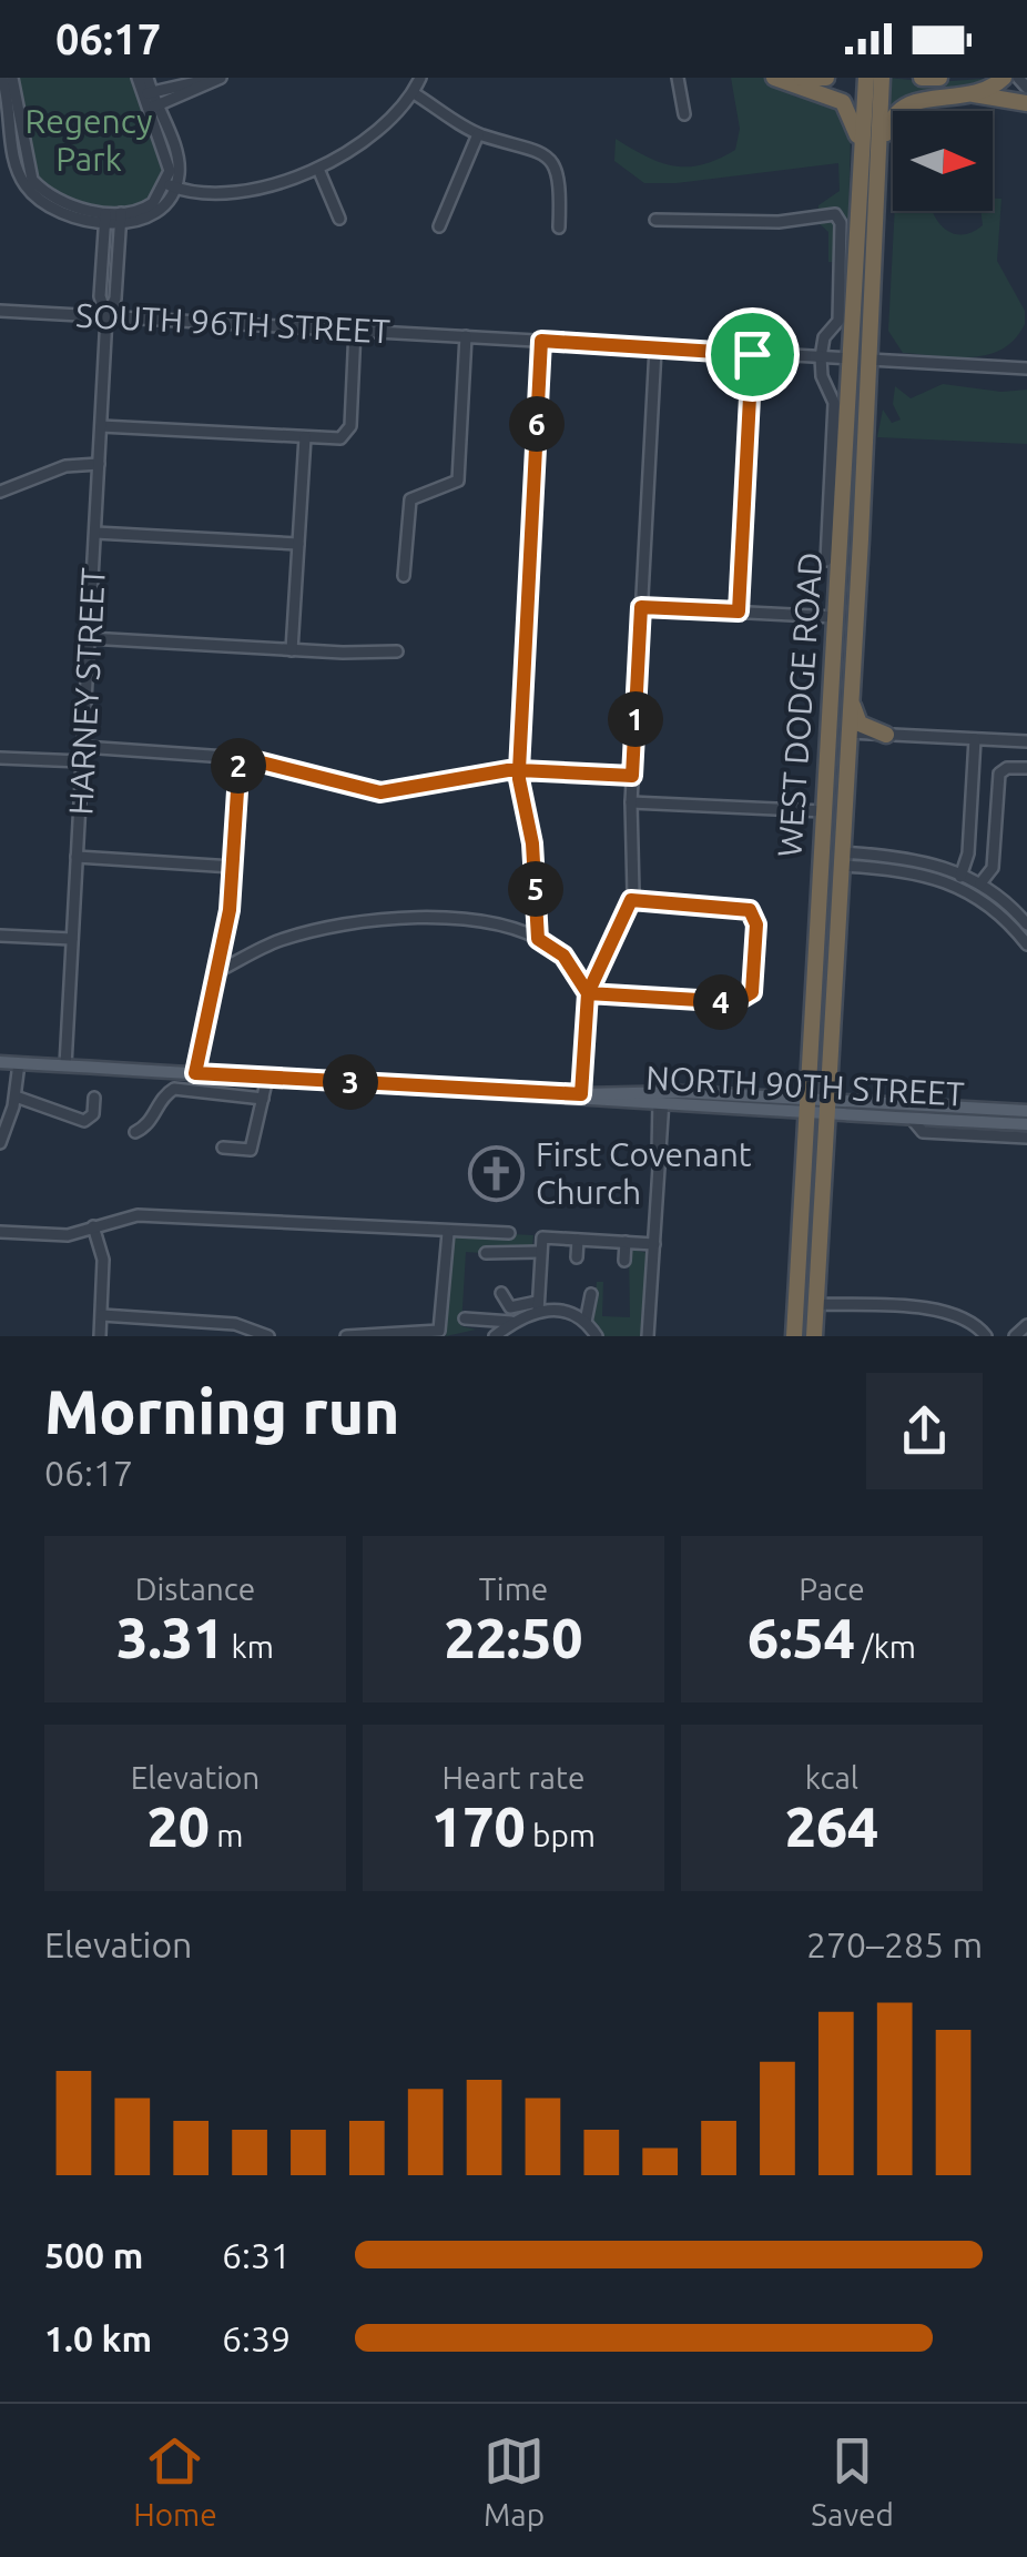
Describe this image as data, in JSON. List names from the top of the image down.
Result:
{
  "streets": {
    "highway": ["WEST DODGE ROAD"],
    "main road": ["NORTH 90TH STREET"],
    "street": ["SOUTH 96TH STREET", "HARNEY STREET"]
  },
  "crossings": [
    ["SOUTH 96TH STREET", "HARNEY STREET"],
    ["SOUTH 96TH STREET", "WEST DODGE ROAD"],
    ["HARNEY STREET", "NORTH 90TH STREET"],
    ["WEST DODGE ROAD", "NORTH 90TH STREET"]
  ],
  "parks": ["Regency Park"],
  "places": {
    "church": ["First Covenant Church"]
  },
  "north": "right",
  "page": {
    "status": "06:17",
    "pins": [
      "6",
      "1",
      "2",
      "5",
      "4",
      "3"
    ],
    "heading": ["Morning run", "06:17"],
    "stats": [
      ["Distance", "3.31 km"],
      ["Time", "22:50"],
      ["Pace", "6:54 /km"],
      ["Elevation", "20 m"],
      ["Heart rate", "170 bpm"],
      ["kcal", "264"]
    ],
    "chart": ["Elevation", "270–285 m"],
    "list": [
      {
        "name": "500 m",
        "note": "6:31"
      },
      {
        "name": "1.0 km",
        "note": "6:39"
      }
    ],
    "tabs": ["Home", "Map", "Saved"]
  }
}
